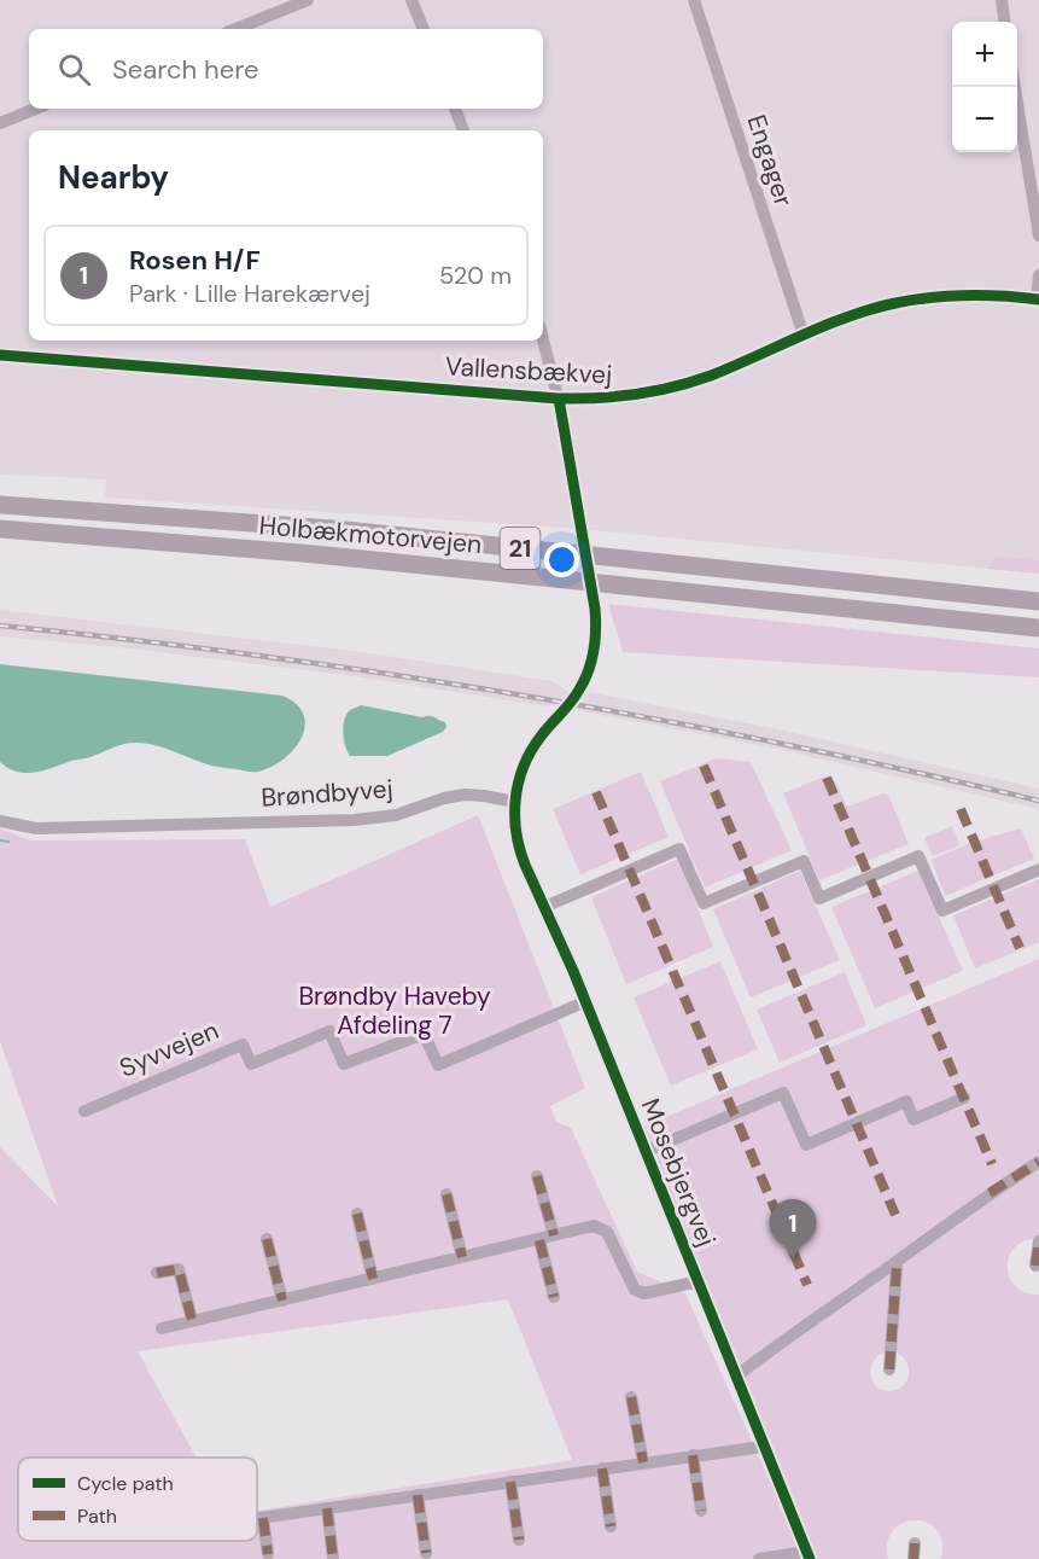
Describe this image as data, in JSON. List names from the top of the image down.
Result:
{
  "streets": {
    "highway": ["Holbækmotorvejen", "21"],
    "street": [
      "Engager",
      "Vallensbækvej",
      "Brøndbyvej",
      "Syvvejen",
      "Mosebjergvej"
    ]
  },
  "crossings": [
    ["Engager", "Vallensbækvej"],
    ["Brøndbyvej", "Mosebjergvej"],
    ["Syvvejen", "Mosebjergvej"]
  ],
  "parks": ["Brøndby Haveby Afdeling 7"],
  "legend": ["Cycle path", "Path"],
  "page": {
    "map_buttons": ["+", "−"],
    "search": "Search here",
    "heading": "Nearby",
    "list": [
      {
        "mark": "1",
        "name": "Rosen H/F",
        "note": "Park · Lille Harekærvej",
        "value": "520 m"
      }
    ],
    "pins": "1"
  }
}
